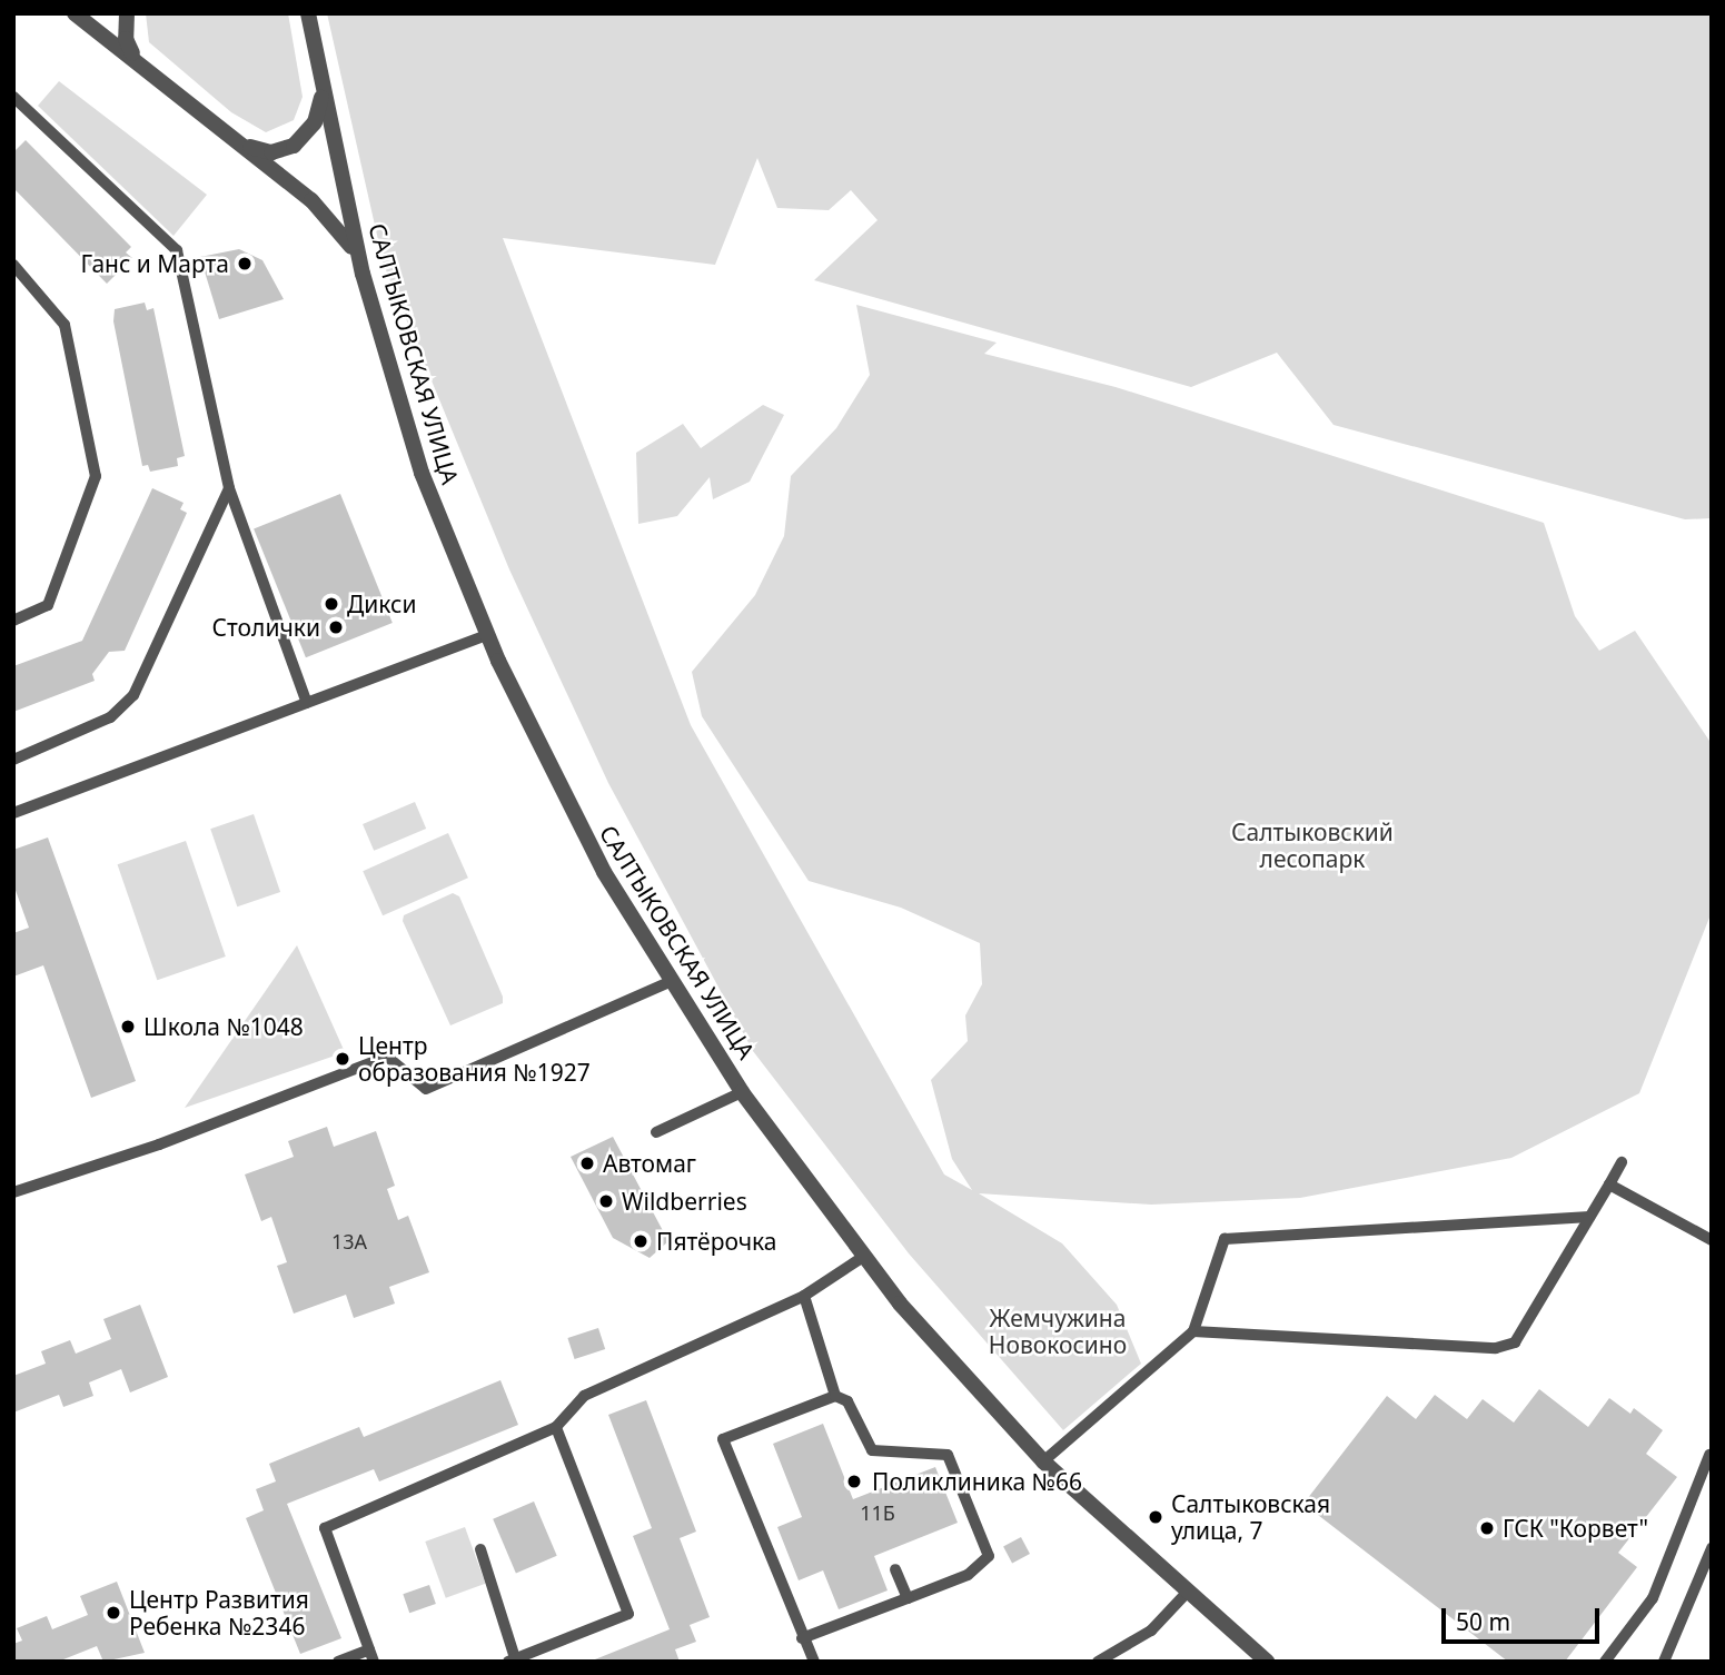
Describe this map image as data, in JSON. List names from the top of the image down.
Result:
{
  "streets": {
    "street": ["САЛТЫКОВСКАЯ УЛИЦА"]
  },
  "parks": ["Салтыковский лесопарк", "Жемчужина Новокосино"],
  "places": [
    "Ганс и Марта",
    "Дикси",
    "Столички",
    "Школа №1048",
    "Центр образования №1927",
    "Автомаг",
    "Wildberries",
    "Пятёрочка",
    "Поликлиника №66",
    "Салтыковская улица, 7",
    "ГСК \"Корвет\"",
    "Центр Развития Ребенка №2346"
  ],
  "house_numbers": ["13А", "11Б"],
  "scale_bar": "50 m"
}
